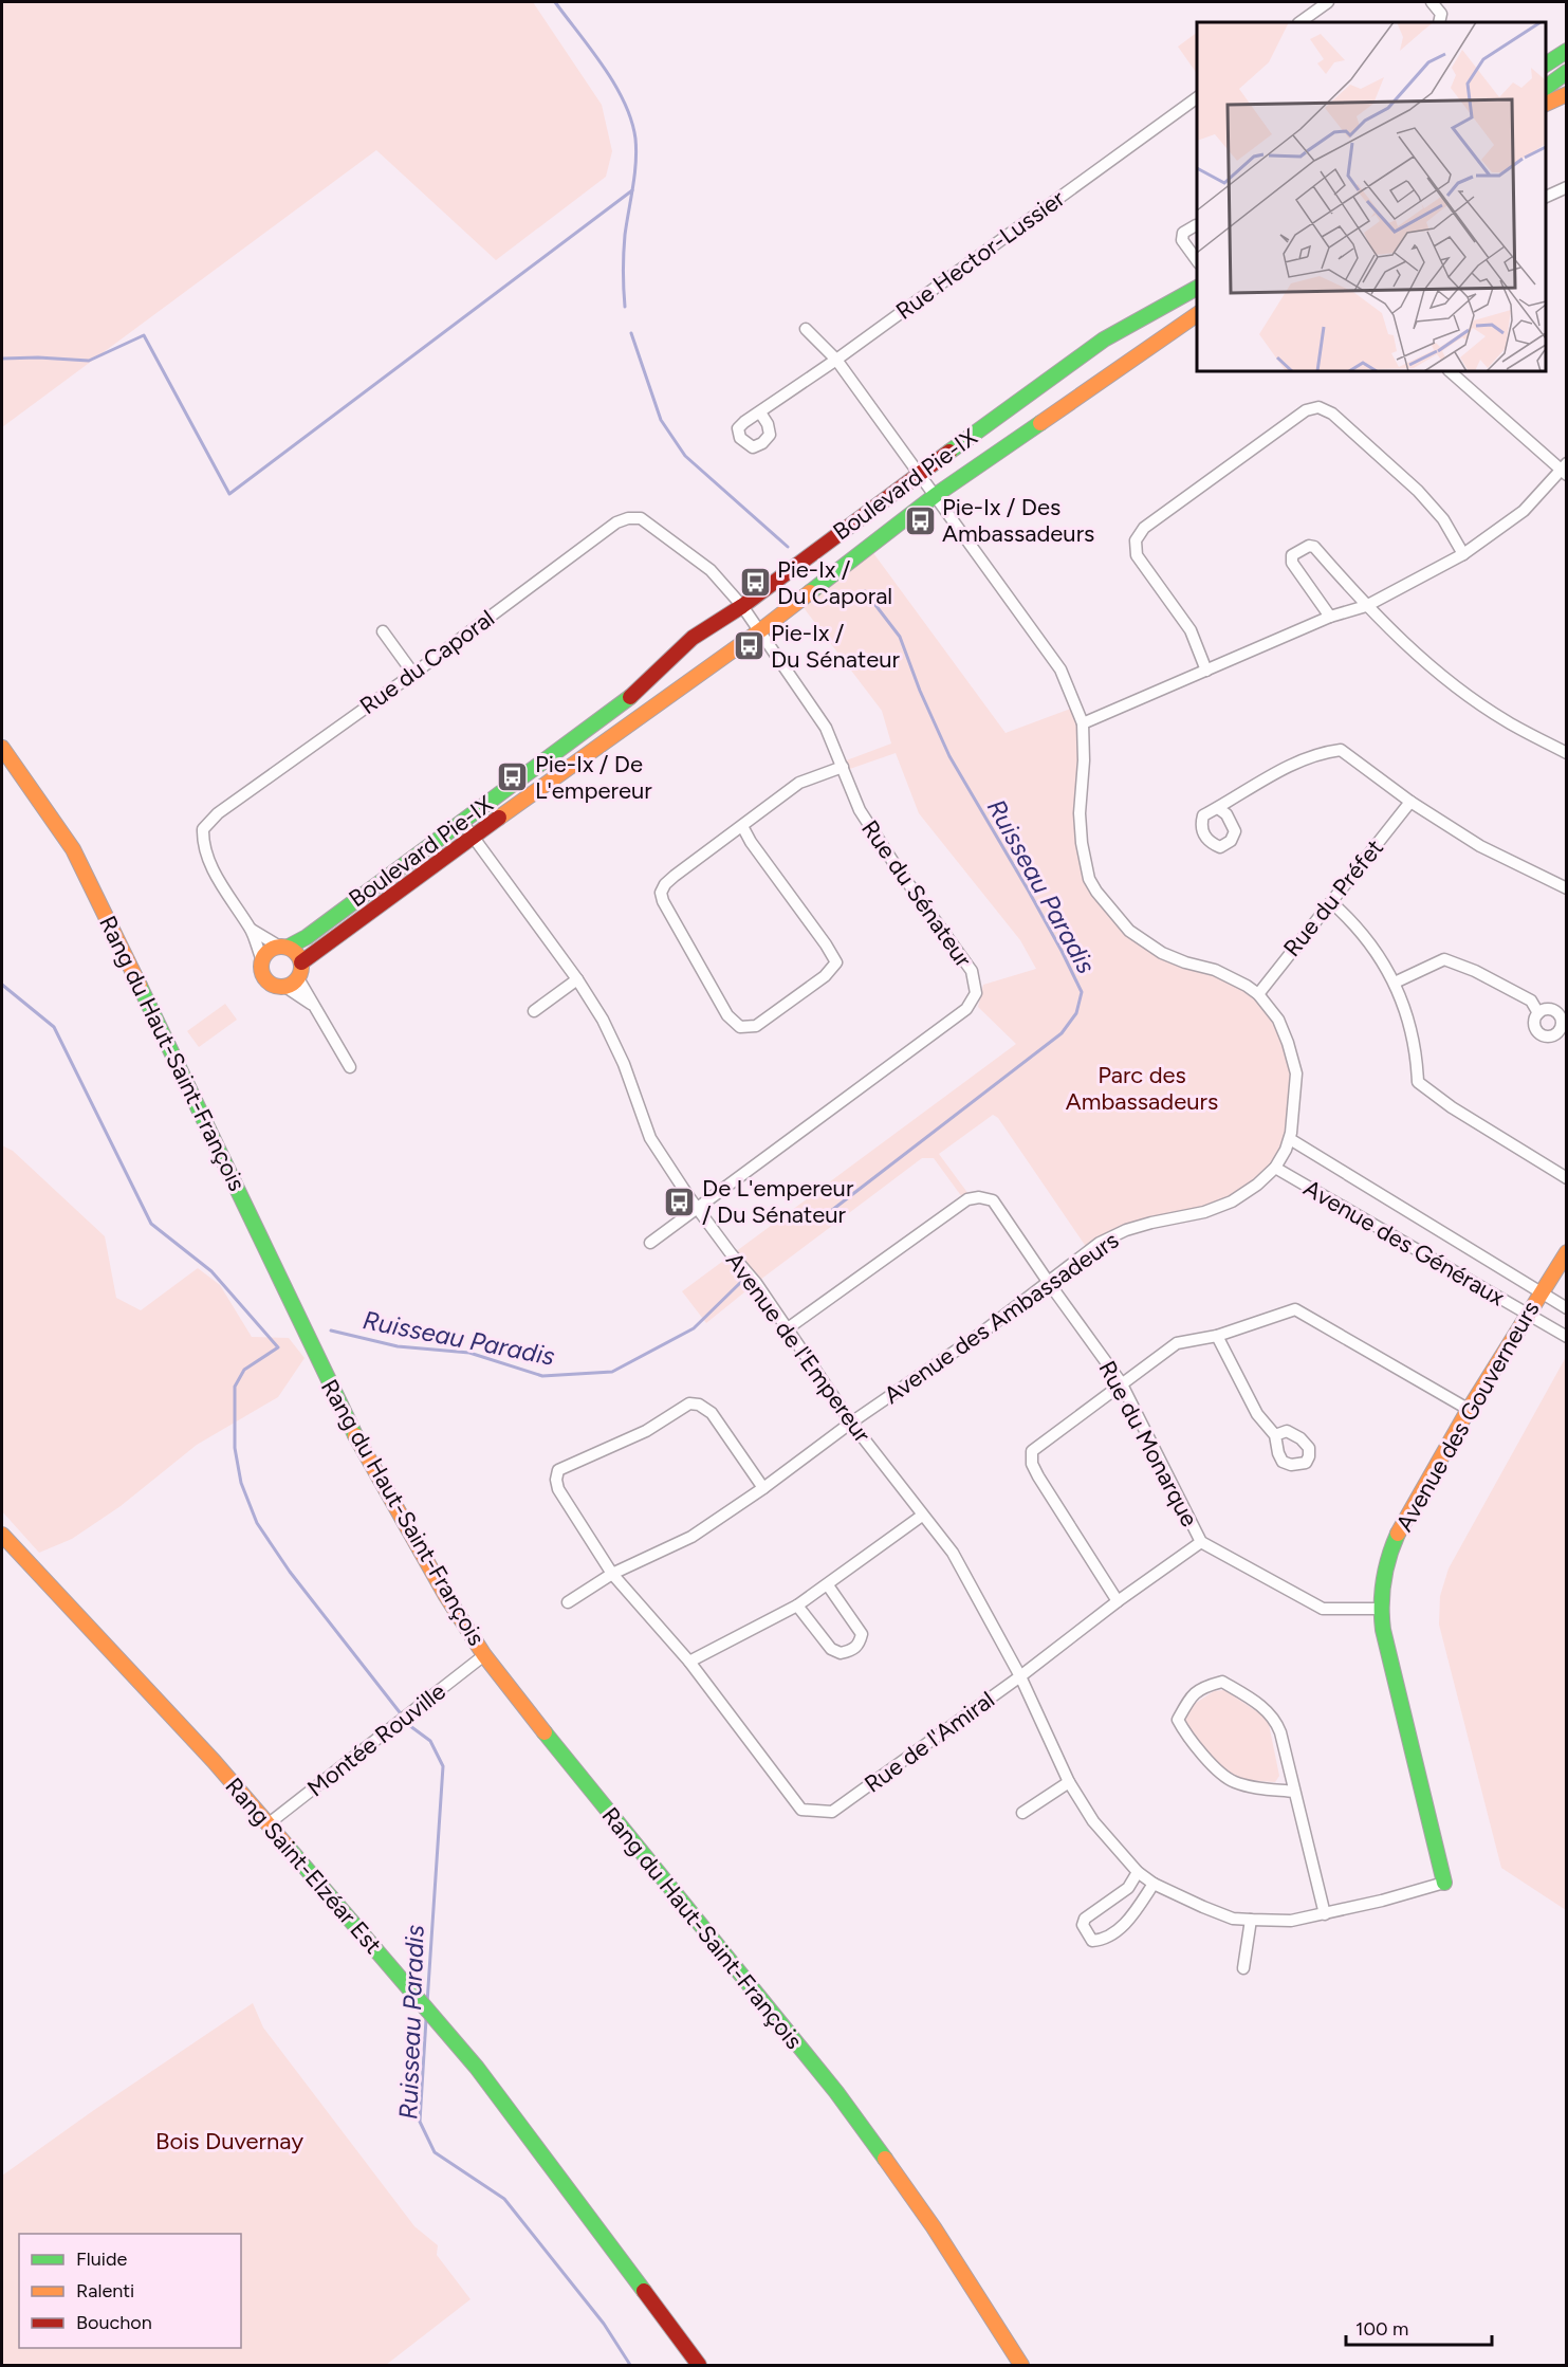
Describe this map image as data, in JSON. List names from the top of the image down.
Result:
{
  "streets": {
    "main road": [
      "Boulevard Pie-IX",
      "Rang du Haut-Saint-François",
      "Avenue des Gouverneurs",
      "Rang Saint-Elzéar Est"
    ],
    "street": [
      "Rue Hector-Lussier",
      "Rue du Caporal",
      "Rue du Sénateur",
      "Rue du Préfet",
      "Avenue des Généraux",
      "Avenue des Ambassadeurs",
      "Avenue de l'Empereur",
      "Rue du Monarque",
      "Montée Rouville",
      "Rue de l'Amiral"
    ]
  },
  "crossings": [
    ["Rue Hector-Lussier", "Avenue des Ambassadeurs"],
    ["Boulevard Pie-IX", "Rue du Caporal"],
    ["Boulevard Pie-IX", "Rue du Sénateur"],
    ["Boulevard Pie-IX", "Avenue des Ambassadeurs"],
    ["Boulevard Pie-IX", "Avenue de l'Empereur"],
    ["Rue du Caporal", "Rue du Sénateur"],
    ["Rue du Sénateur", "Avenue de l'Empereur"],
    ["Rue du Préfet", "Avenue des Ambassadeurs"],
    ["Rang du Haut-Saint-François", "Montée Rouville"],
    ["Avenue des Généraux", "Avenue des Ambassadeurs"],
    ["Avenue des Généraux", "Avenue des Gouverneurs"],
    ["Avenue des Ambassadeurs", "Avenue de l'Empereur"],
    ["Avenue des Ambassadeurs", "Rue du Monarque"],
    ["Avenue des Ambassadeurs", "Rue de l'Amiral"],
    ["Avenue de l'Empereur", "Avenue des Gouverneurs"],
    ["Avenue de l'Empereur", "Rue du Monarque"],
    ["Avenue de l'Empereur", "Rue de l'Amiral"],
    ["Avenue des Gouverneurs", "Rue du Monarque"],
    ["Rue du Monarque", "Rue de l'Amiral"],
    ["Montée Rouville", "Rang Saint-Elzéar Est"]
  ],
  "water": ["Ruisseau Paradis"],
  "parks": ["Parc des Ambassadeurs", "Bois Duvernay"],
  "places": {
    "bus stop": [
      "Pie-Ix / Des Ambassadeurs",
      "Pie-Ix / Du Caporal",
      "Pie-Ix / Du Sénateur",
      "Pie-Ix / De L'empereur",
      "De L'empereur / Du Sénateur"
    ]
  },
  "legend": ["Fluide", "Ralenti", "Bouchon"],
  "scale_bar": "100 m"
}
